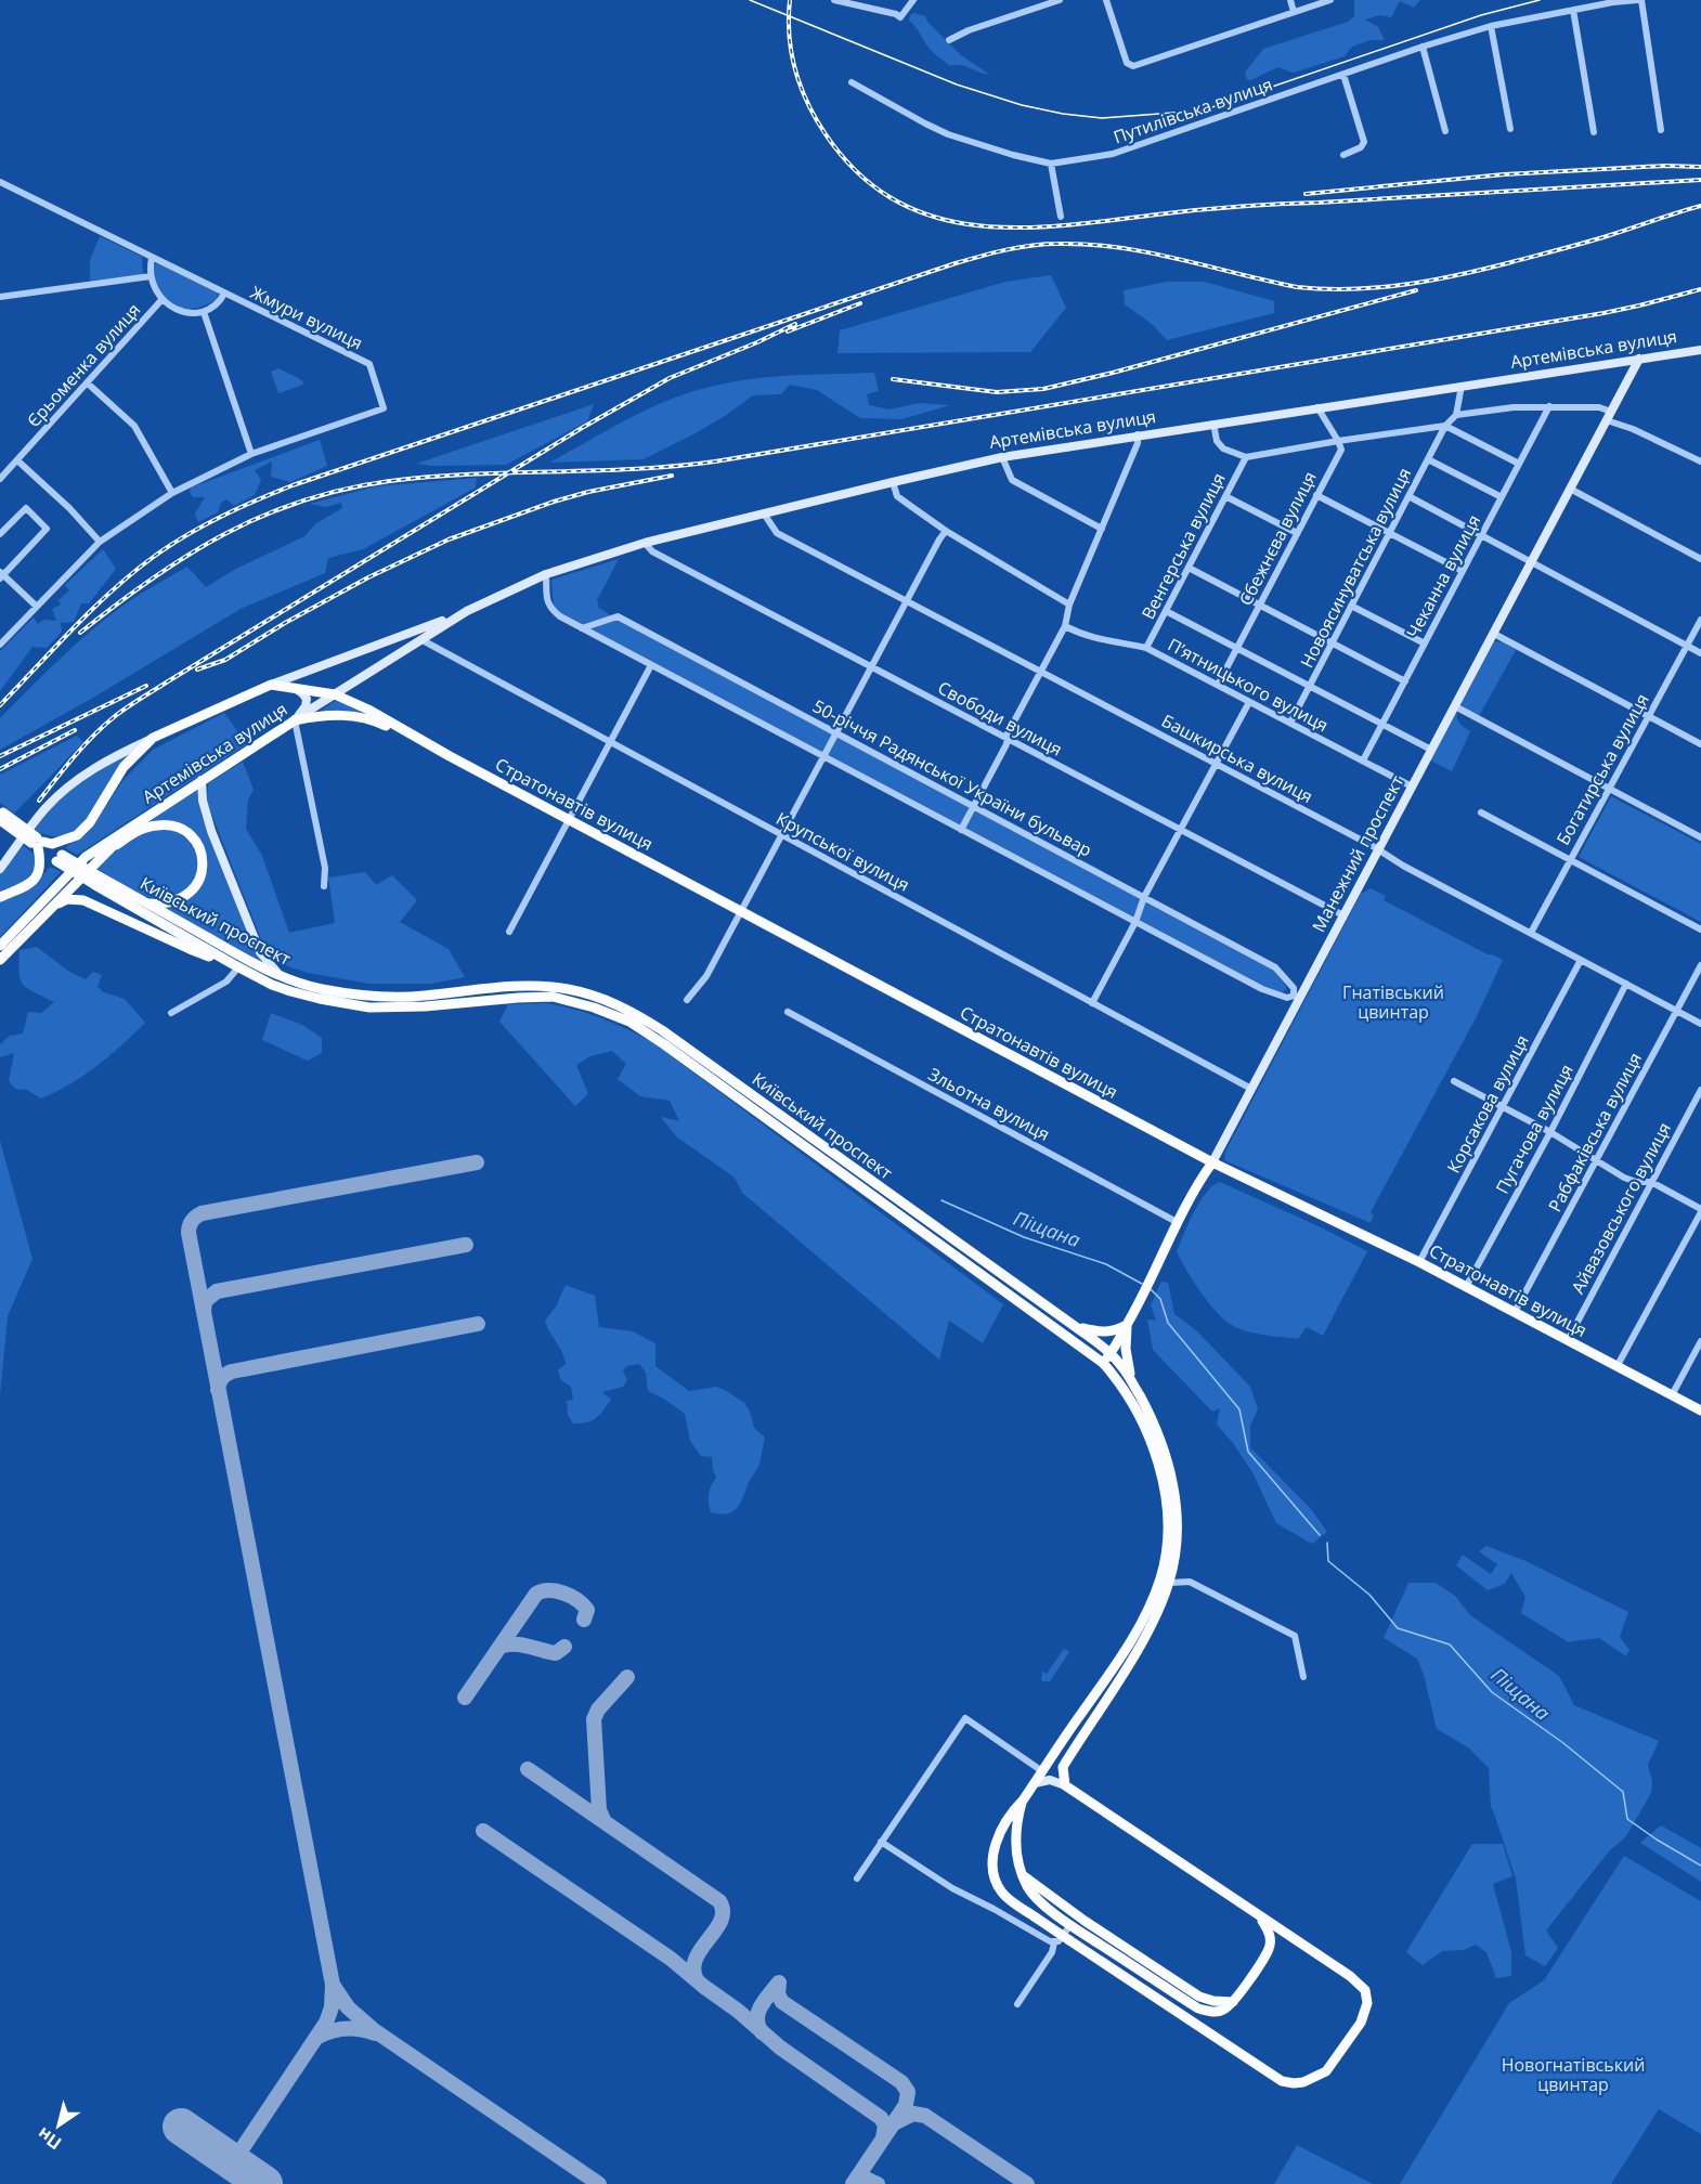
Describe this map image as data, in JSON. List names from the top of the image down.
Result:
{
  "streets": {
    "main road": [
      "Артемівська вулиця",
      "Стратонавтів вулиця",
      "Манежний проспект",
      "Київський проспект"
    ],
    "street": [
      "Путилівська вулиця",
      "Жмури вулиця",
      "Єрьоменка вулиця",
      "Сбежнєва вулиця",
      "Венгерська вулиця",
      "Новоясинуватська вулиця",
      "Чеканна вулиця",
      "П’ятницького вулиця",
      "Свободи вулиця",
      "Башкирська вулиця",
      "Богатирська вулиця",
      "50-річчя Радянської України бульвар",
      "Крупської вулиця",
      "Зльотна вулиця",
      "Корсакова вулиця",
      "Пугачова вулиця",
      "Рабфаківська вулиця",
      "Айвазовського вулиця"
    ]
  },
  "crossings": [
    ["Артемівська вулиця", "Свободи вулиця"],
    ["Артемівська вулиця", "Башкирська вулиця"],
    ["Артемівська вулиця", "Стратонавтів вулиця"],
    ["Артемівська вулиця", "Крупської вулиця"],
    ["Артемівська вулиця", "Манежний проспект"],
    ["Сбежнєва вулиця", "П’ятницького вулиця"],
    ["Венгерська вулиця", "П’ятницького вулиця"],
    ["Новоясинуватська вулиця", "П’ятницького вулиця"],
    ["Чеканна вулиця", "П’ятницького вулиця"],
    ["П’ятницького вулиця", "Манежний проспект"],
    ["Свободи вулиця", "Манежний проспект"],
    ["Башкирська вулиця", "Богатирська вулиця"],
    ["Башкирська вулиця", "Манежний проспект"],
    ["Башкирська вулиця", "Корсакова вулиця"],
    ["Башкирська вулиця", "Пугачова вулиця"],
    ["Башкирська вулиця", "Рабфаківська вулиця"],
    ["50-річчя Радянської України бульвар", "Манежний проспект"],
    ["Стратонавтів вулиця", "Манежний проспект"],
    ["Стратонавтів вулиця", "Корсакова вулиця"],
    ["Стратонавтів вулиця", "Пугачова вулиця"],
    ["Стратонавтів вулиця", "Рабфаківська вулиця"],
    ["Стратонавтів вулиця", "Айвазовського вулиця"],
    ["Крупської вулиця", "Манежний проспект"],
    ["Манежний проспект", "Київський проспект"],
    ["Манежний проспект", "Зльотна вулиця"]
  ],
  "water": ["Піщана"],
  "parks": ["Гнатівський цвинтар", "Новогнатівський цвинтар"],
  "north": "bottom left"
}
